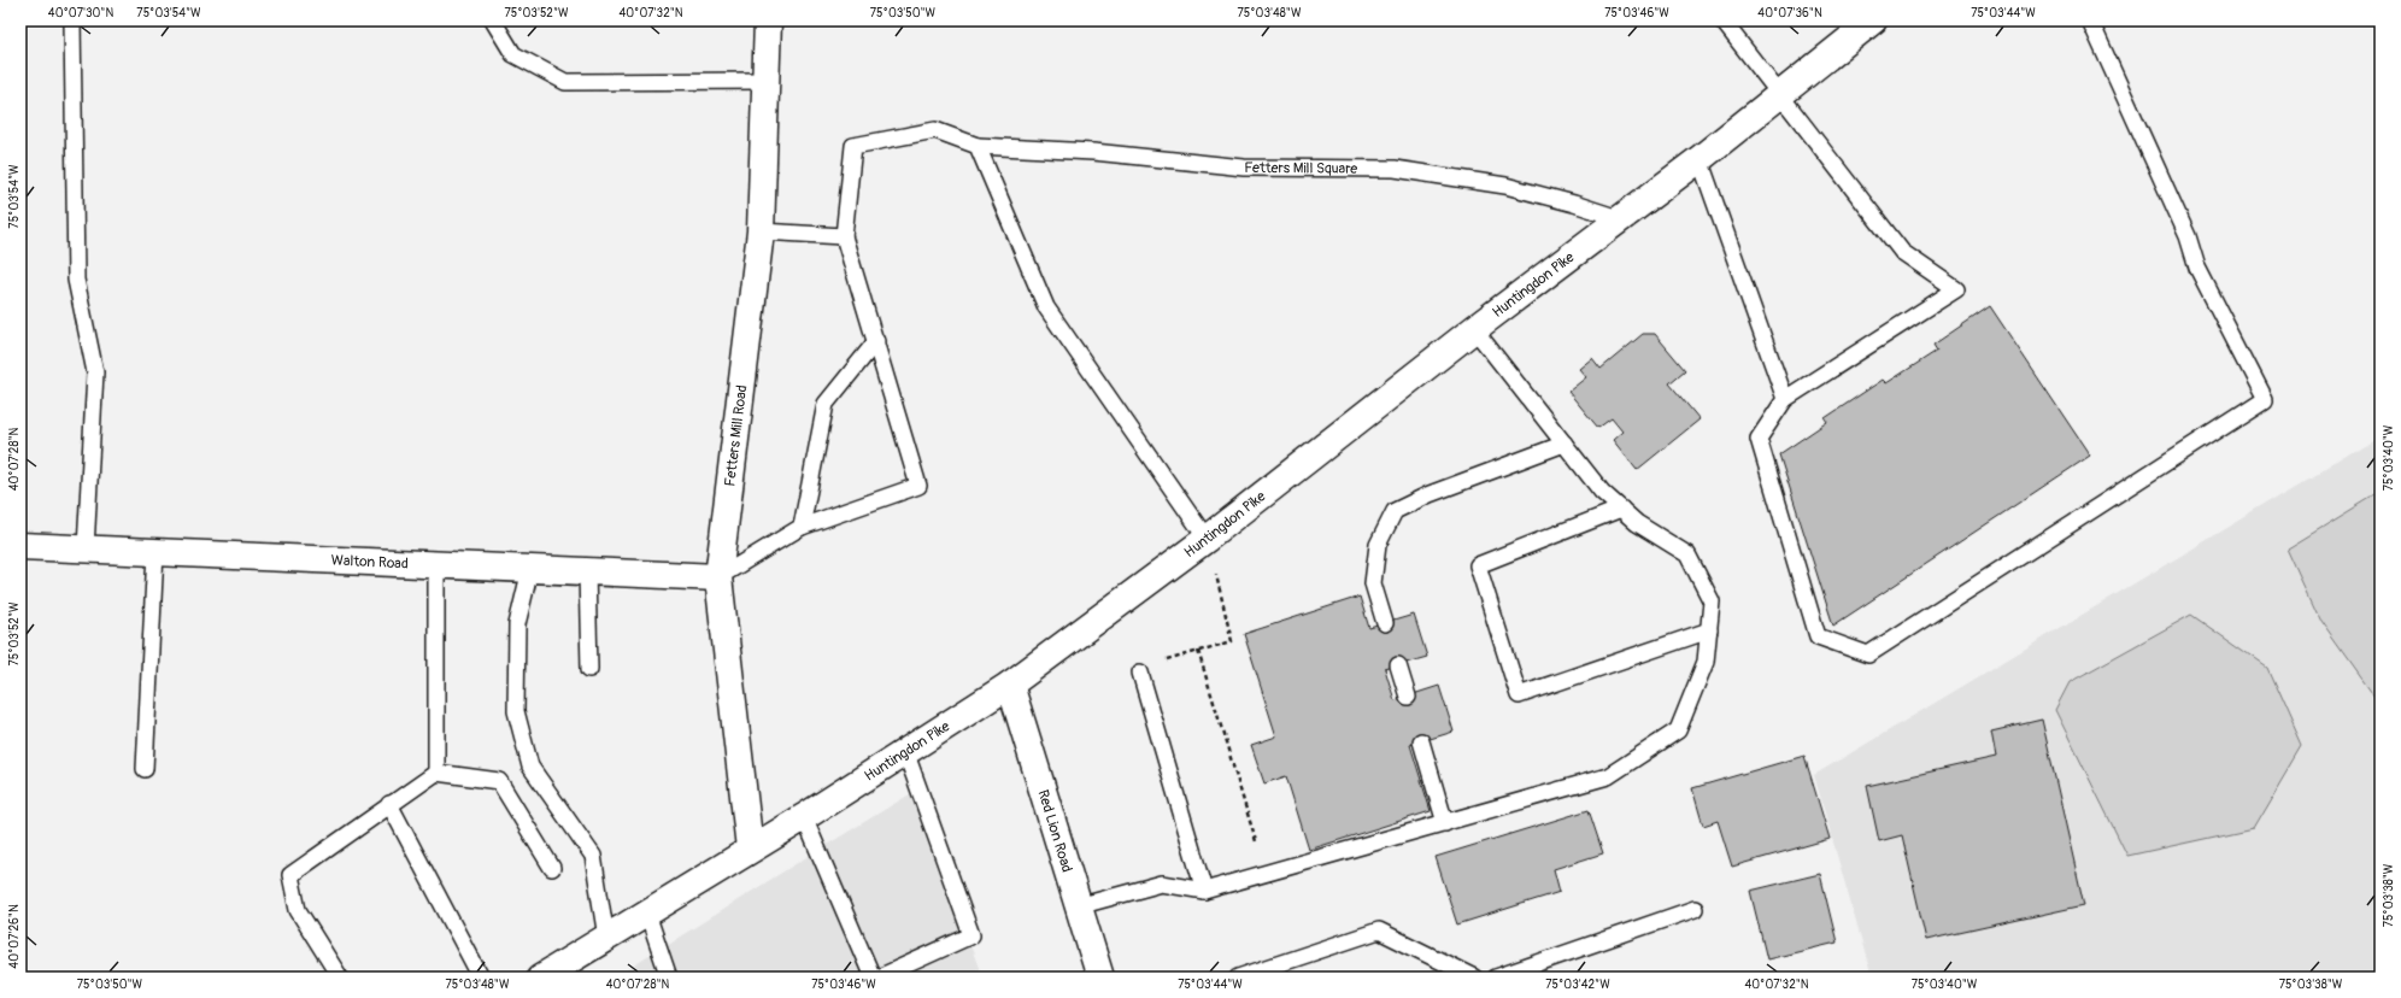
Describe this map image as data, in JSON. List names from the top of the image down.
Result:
{
  "streets": {
    "main road": [
      "Huntingdon Pike",
      "Fetters Mill Road",
      "Walton Road",
      "Red Lion Road"
    ],
    "lane": ["Fetters Mill Square"]
  },
  "crossings": [
    ["Fetters Mill Square", "Huntingdon Pike"],
    ["Huntingdon Pike", "Fetters Mill Road"],
    ["Huntingdon Pike", "Red Lion Road"],
    ["Fetters Mill Road", "Walton Road"]
  ],
  "coordinates": [
    "40°07'30\"N",
    "75°03'54\"W",
    "75°03'52\"W",
    "40°07'32\"N",
    "75°03'50\"W",
    "75°03'48\"W",
    "75°03'46\"W",
    "40°07'36\"N",
    "75°03'44\"W",
    "75°03'40\"W",
    "40°07'28\"N",
    "75°03'38\"W",
    "40°07'26\"N",
    "75°03'42\"W"
  ]
}
